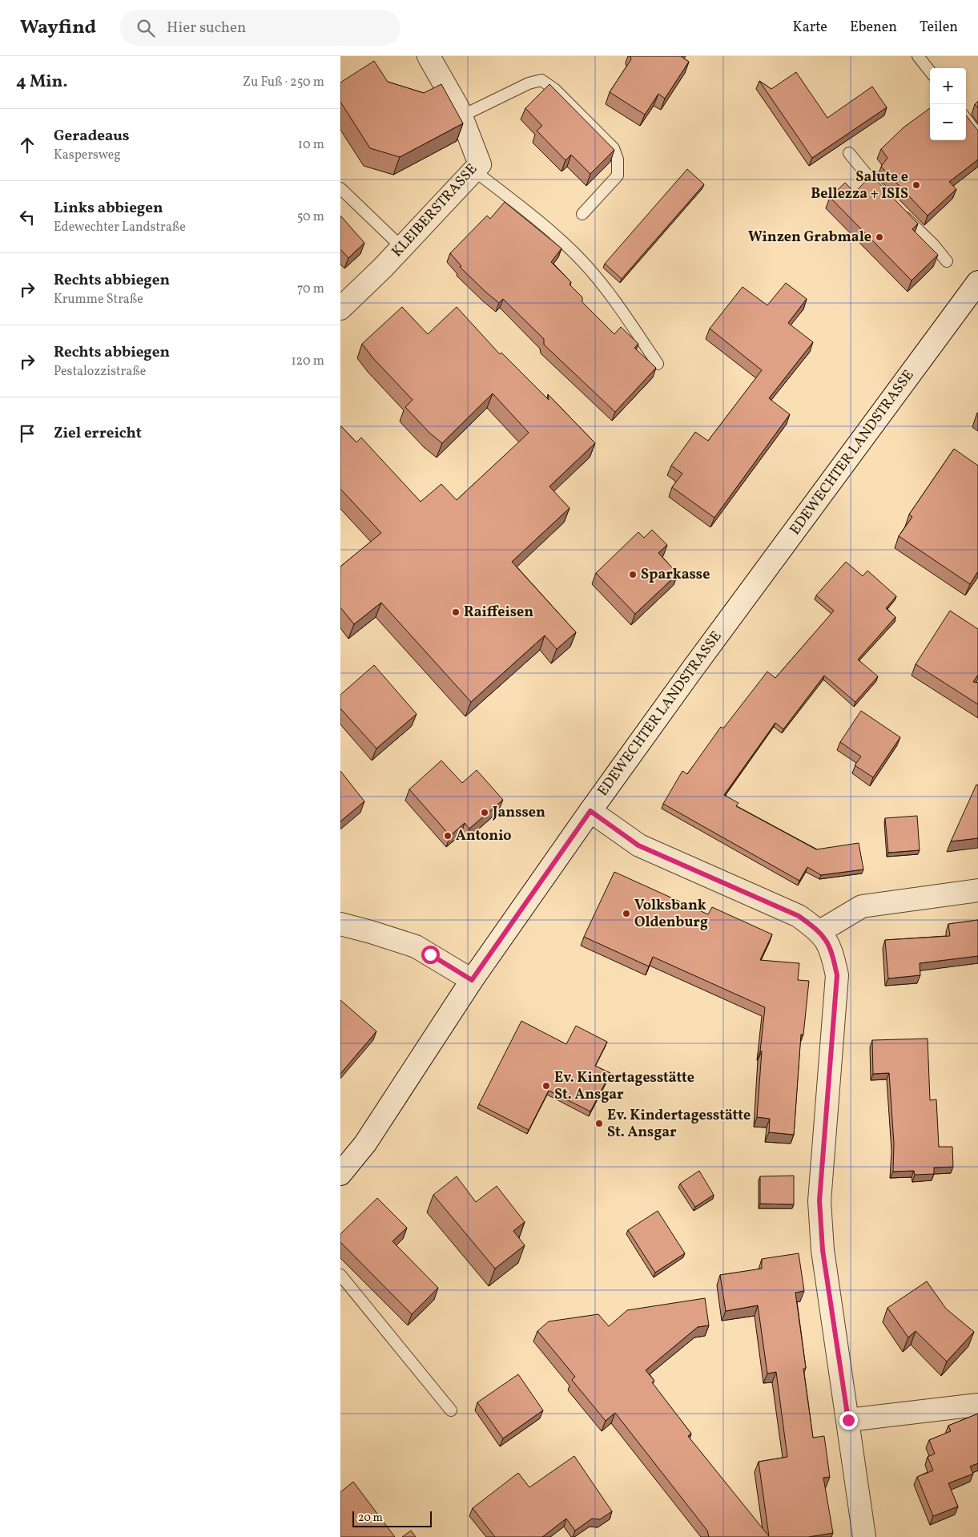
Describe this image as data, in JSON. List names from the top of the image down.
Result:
{
  "streets": {
    "street": ["KLEIBERSTRASSE", "EDEWECHTER LANDSTRASSE"]
  },
  "places": [
    "Salute e Bellezza + ISIS",
    "Winzen Grabmale",
    "Sparkasse",
    "Raiffeisen",
    "Janssen",
    "Antonio",
    "Volksbank Oldenburg",
    "Ev. Kintertagesstätte St. Ansgar",
    "Ev. Kindertagesstätte St. Ansgar"
  ],
  "scale_bar": "20 m",
  "page": {
    "header": "Wayfind",
    "search": "Hier suchen",
    "nav": ["Karte", "Ebenen", "Teilen"],
    "heading": ["4 Min.", "Zu Fuß · 250 m"],
    "map_buttons": ["+", "−"],
    "list": [
      ["Geradeaus", "Kaspersweg", "10 m"],
      ["Links abbiegen", "Edewechter Landstraße", "50 m"],
      ["Rechts abbiegen", "Krumme Straße", "70 m"],
      ["Rechts abbiegen", "Pestalozzistraße", "120 m"],
      "Ziel erreicht"
    ],
    "scale": "20 m"
  }
}
